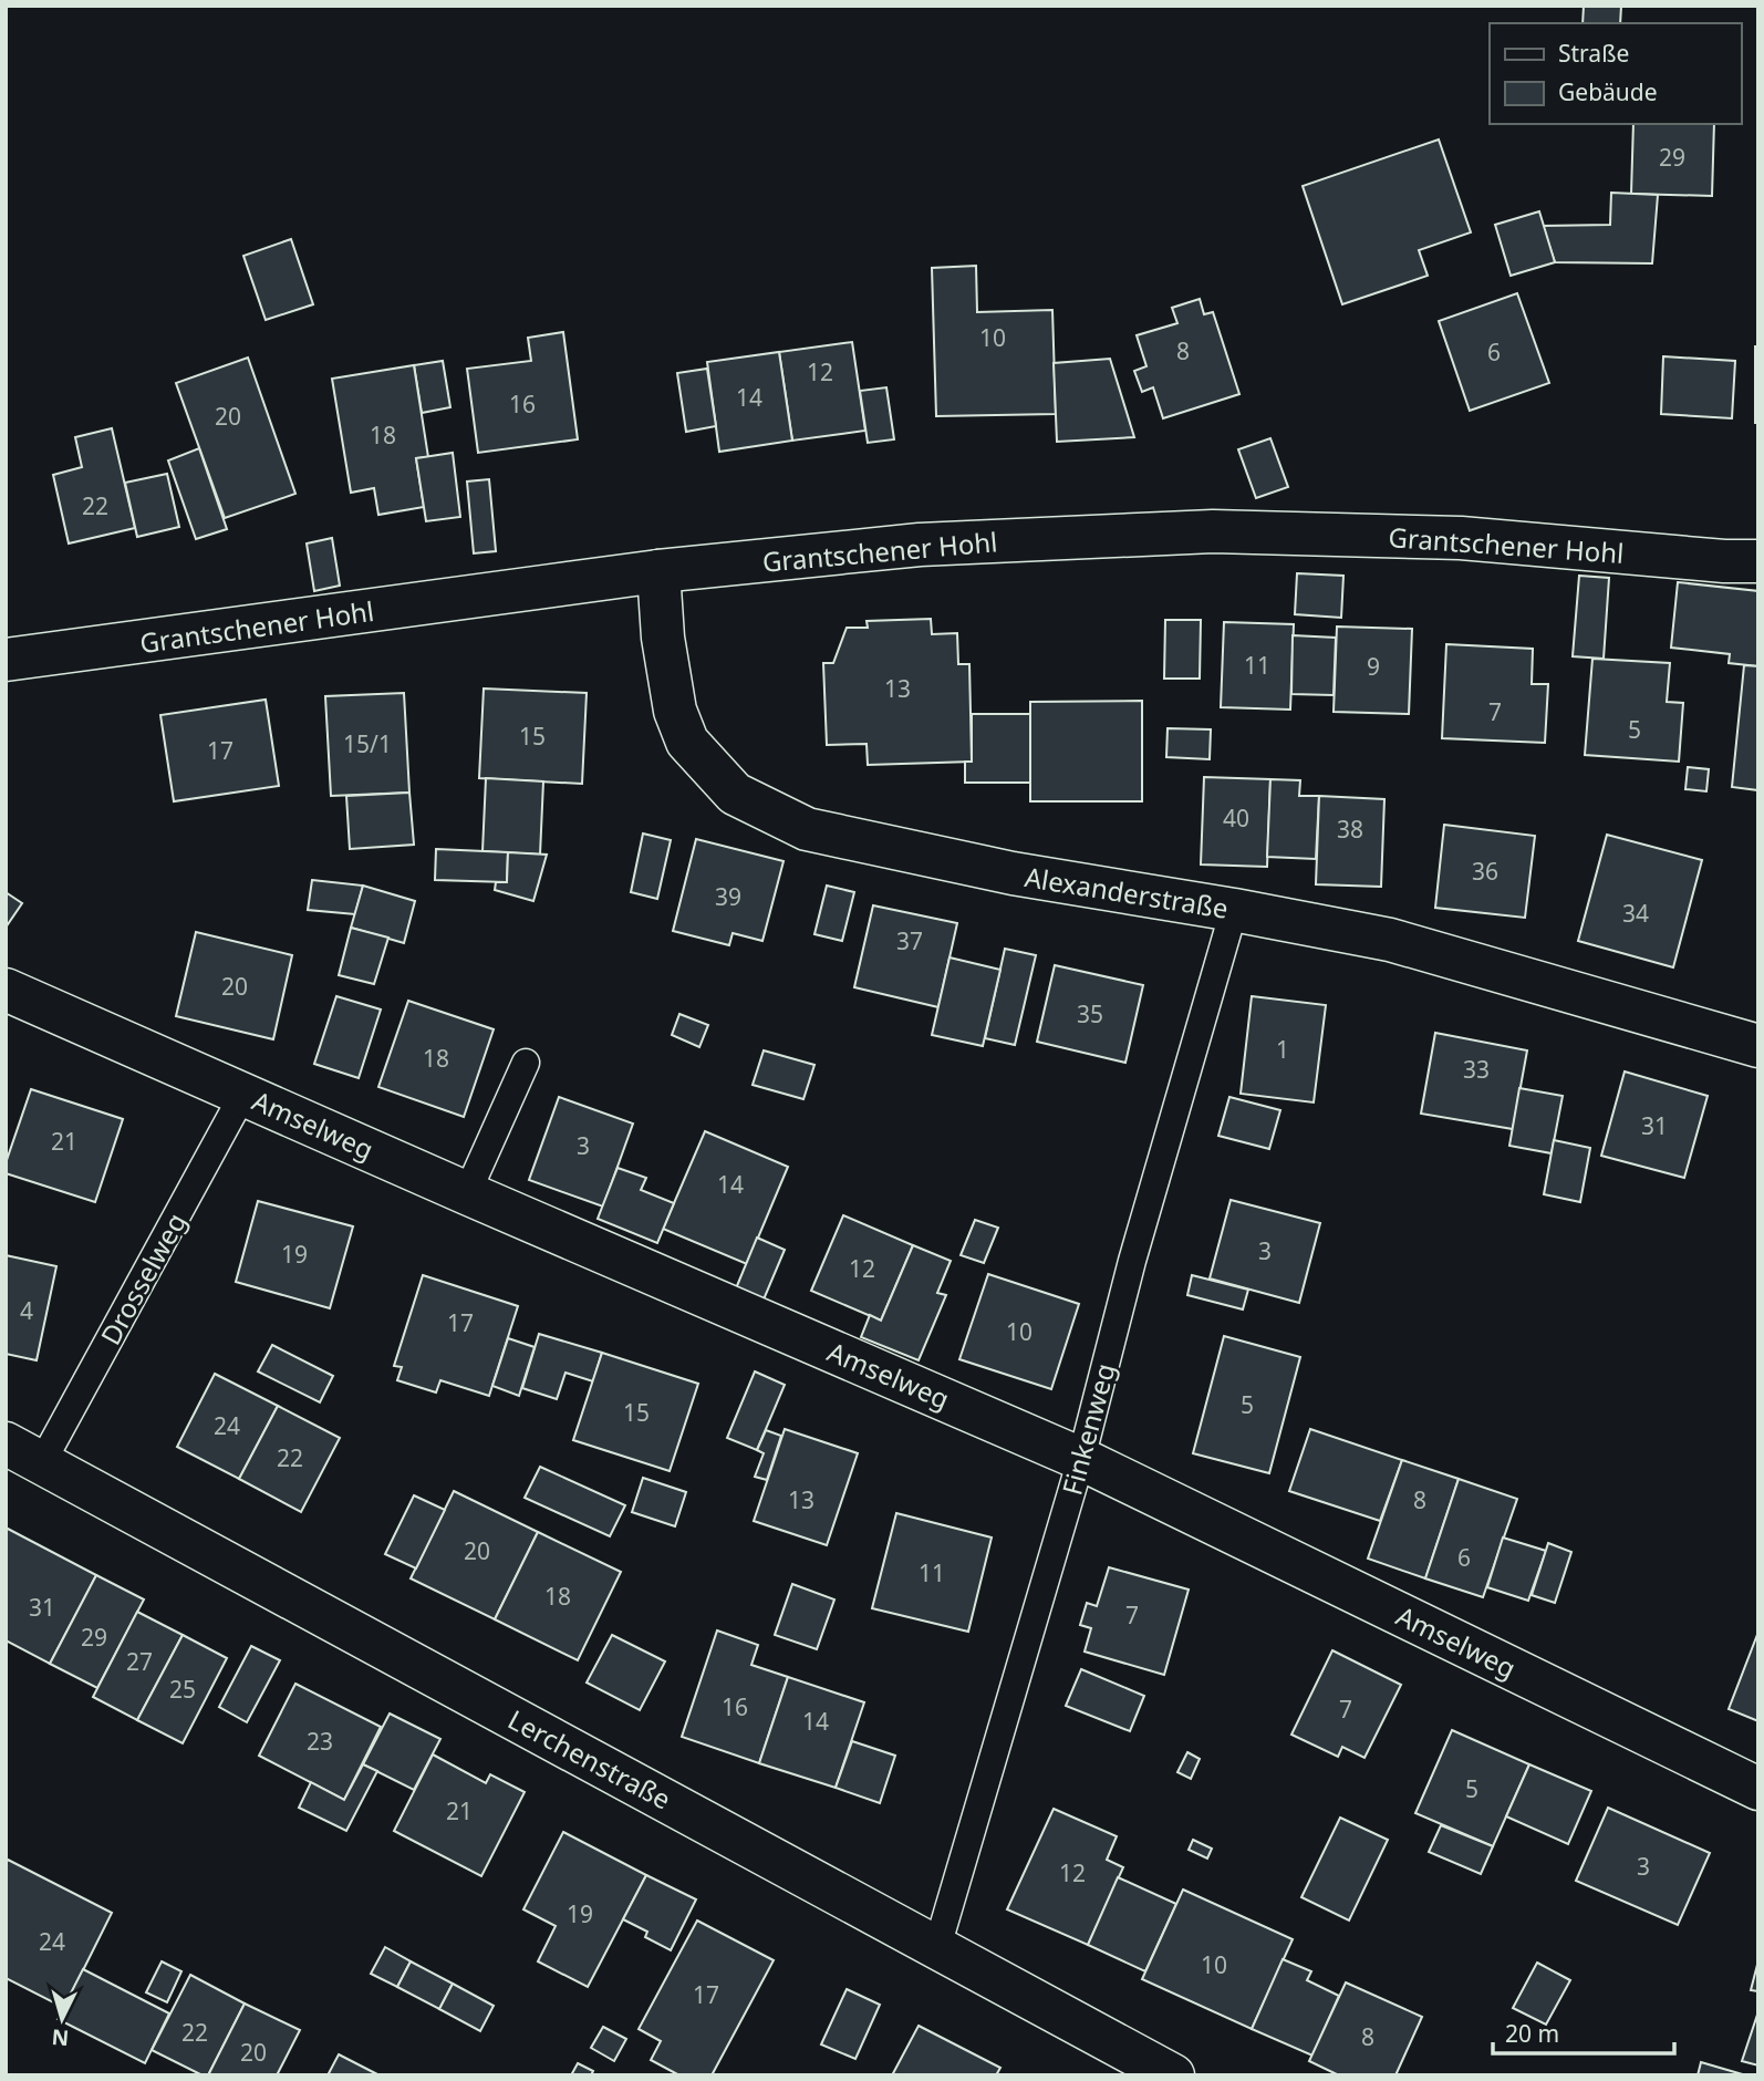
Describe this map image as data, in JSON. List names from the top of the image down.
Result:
{
  "streets": {
    "street": [
      "Grantschener Hohl",
      "Alexanderstraße",
      "Amselweg",
      "Lerchenstraße"
    ],
    "lane": ["Drosselweg", "Finkenweg"]
  },
  "crossings": [
    ["Grantschener Hohl", "Alexanderstraße"],
    ["Alexanderstraße", "Finkenweg"],
    ["Amselweg", "Drosselweg"],
    ["Amselweg", "Finkenweg"],
    ["Drosselweg", "Lerchenstraße"],
    ["Finkenweg", "Lerchenstraße"]
  ],
  "house_numbers": [
    "29",
    "10",
    "8",
    "6",
    "12",
    "14",
    "16",
    "20",
    "18",
    "22",
    "11",
    "9",
    "13",
    "7",
    "5",
    "15",
    "15/1",
    "17",
    "40",
    "38",
    "36",
    "39",
    "34",
    "37",
    "20",
    "35",
    "1",
    "18",
    "33",
    "31",
    "21",
    "3",
    "14",
    "3",
    "19",
    "12",
    "4",
    "17",
    "10",
    "5",
    "15",
    "24",
    "22",
    "13",
    "8",
    "20",
    "6",
    "11",
    "18",
    "31",
    "7",
    "29",
    "27",
    "25",
    "16",
    "7",
    "14",
    "23",
    "5",
    "21",
    "3",
    "12",
    "19",
    "24",
    "10",
    "17",
    "22",
    "8",
    "20"
  ],
  "legend": ["Straße", "Gebäude"],
  "scale_bar": "20 m",
  "north": "bottom"
}
